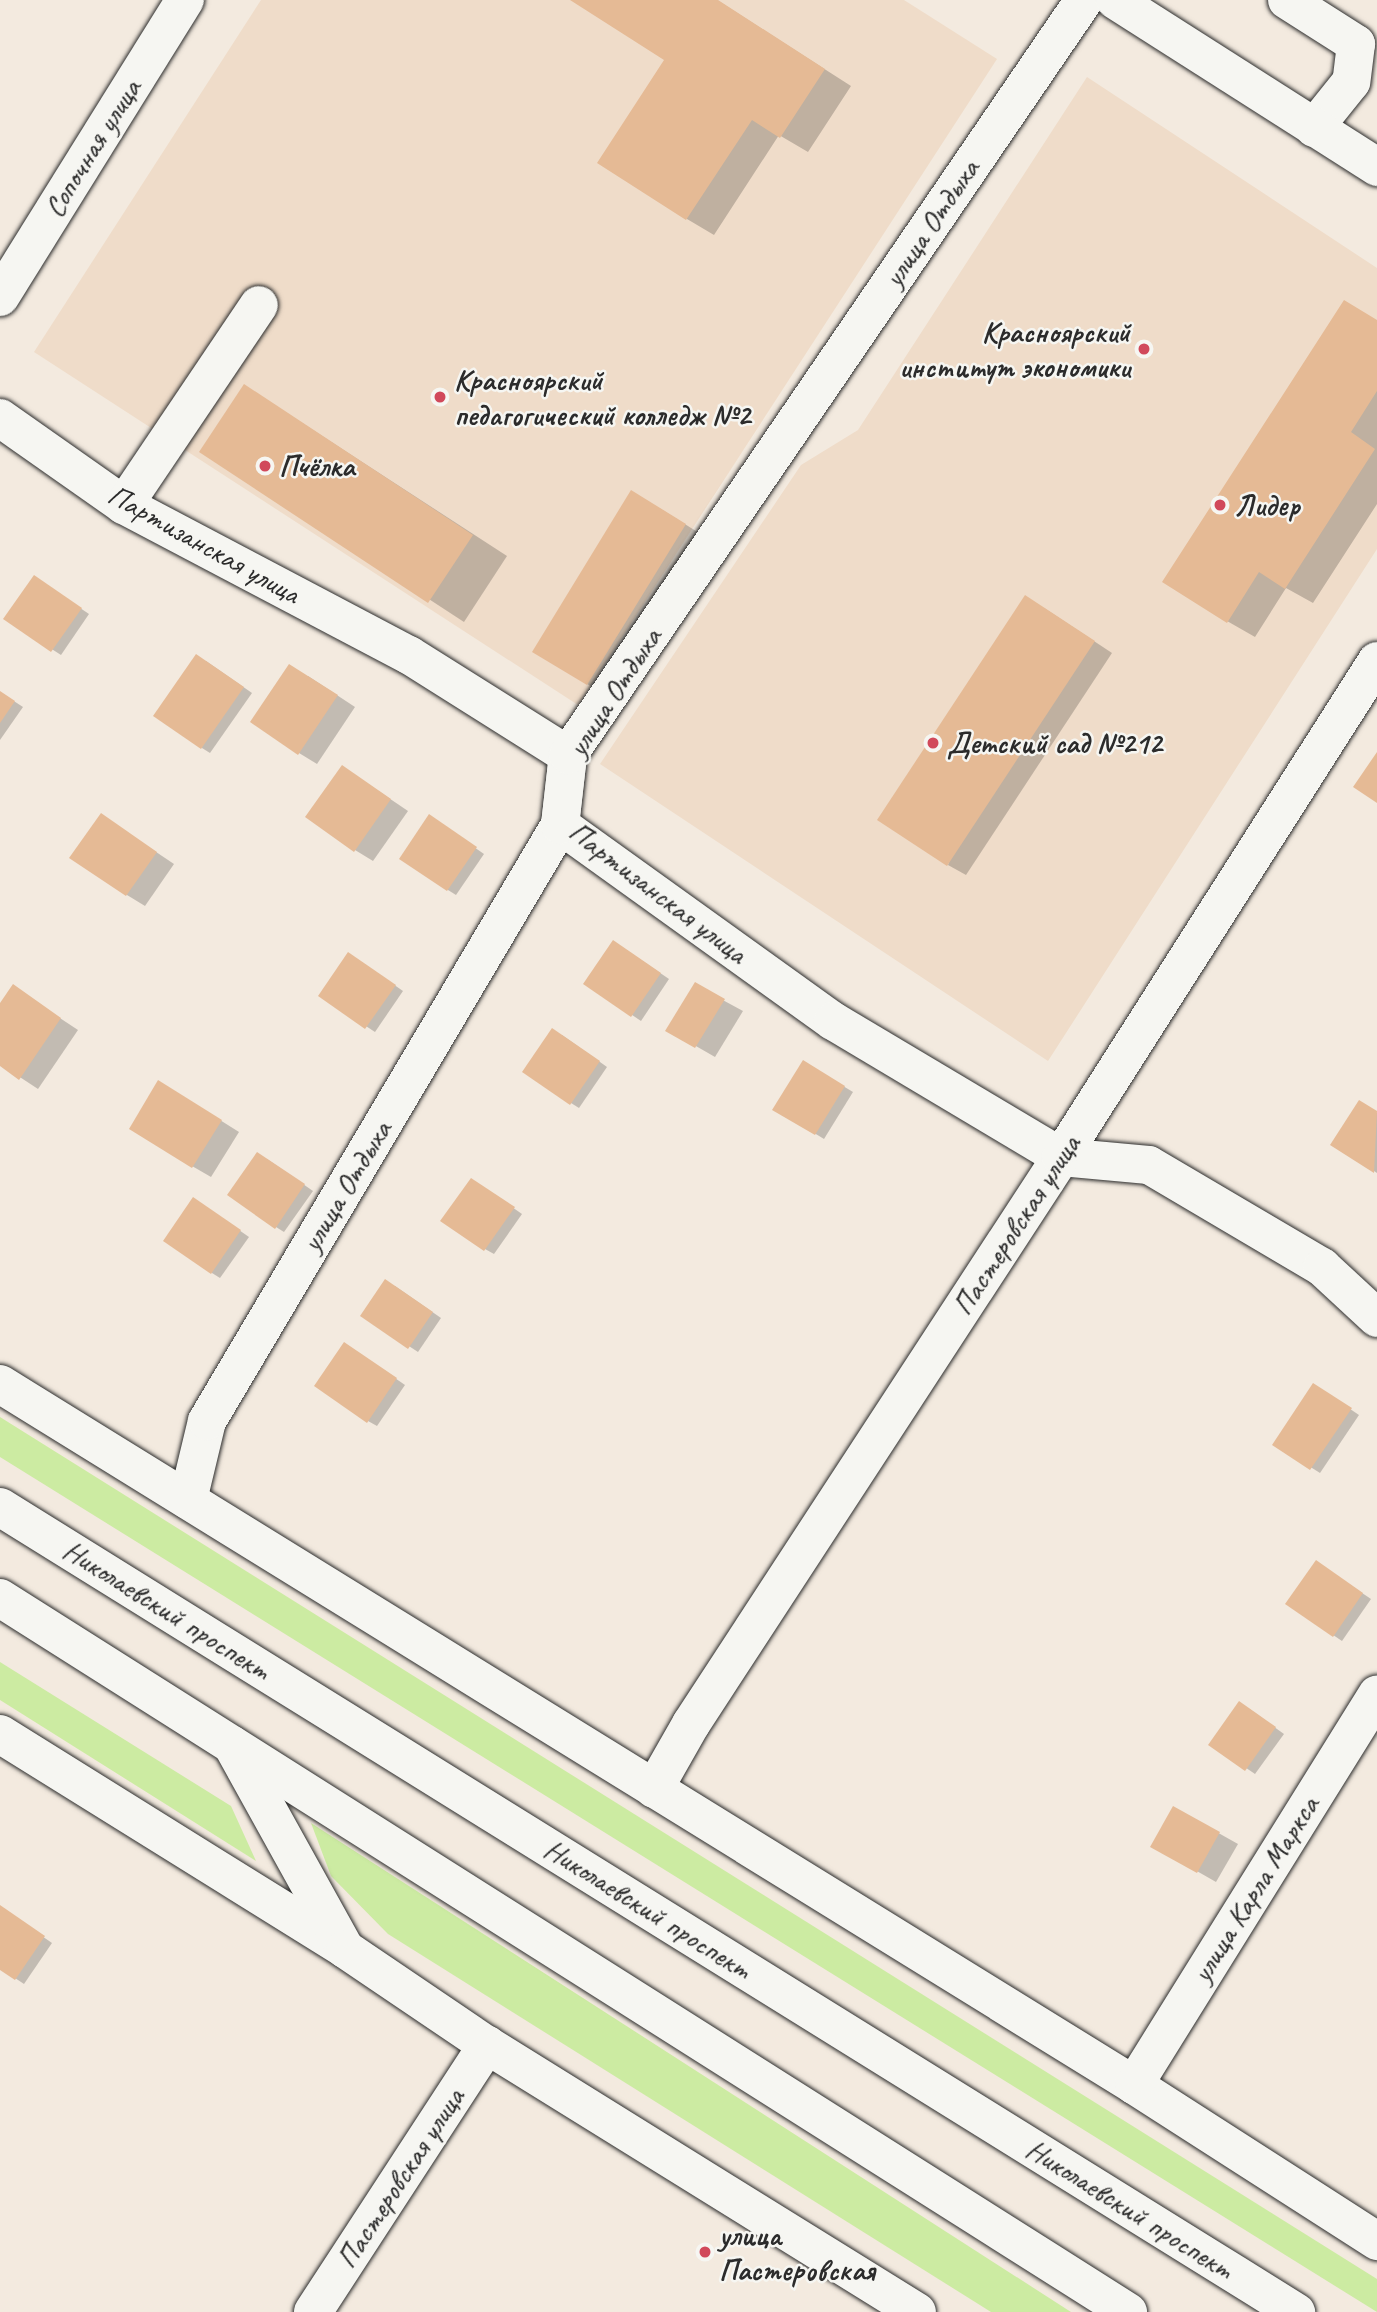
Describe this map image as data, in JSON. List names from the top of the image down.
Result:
{
  "streets": {
    "street": [
      "Сопочная улица",
      "улица Отдыха",
      "Партизанская улица",
      "Пастеровская улица",
      "Николаевский проспект",
      "улица Карла Маркса"
    ]
  },
  "crossings": [
    ["улица Отдыха", "Партизанская улица"],
    ["Партизанская улица", "Пастеровская улица"]
  ],
  "places": [
    "Красноярский институт экономики",
    "Красноярский педагогический колледж №2",
    "Пчёлка",
    "Лидер",
    "Детский сад №212",
    "улица Пастеровская"
  ]
}
